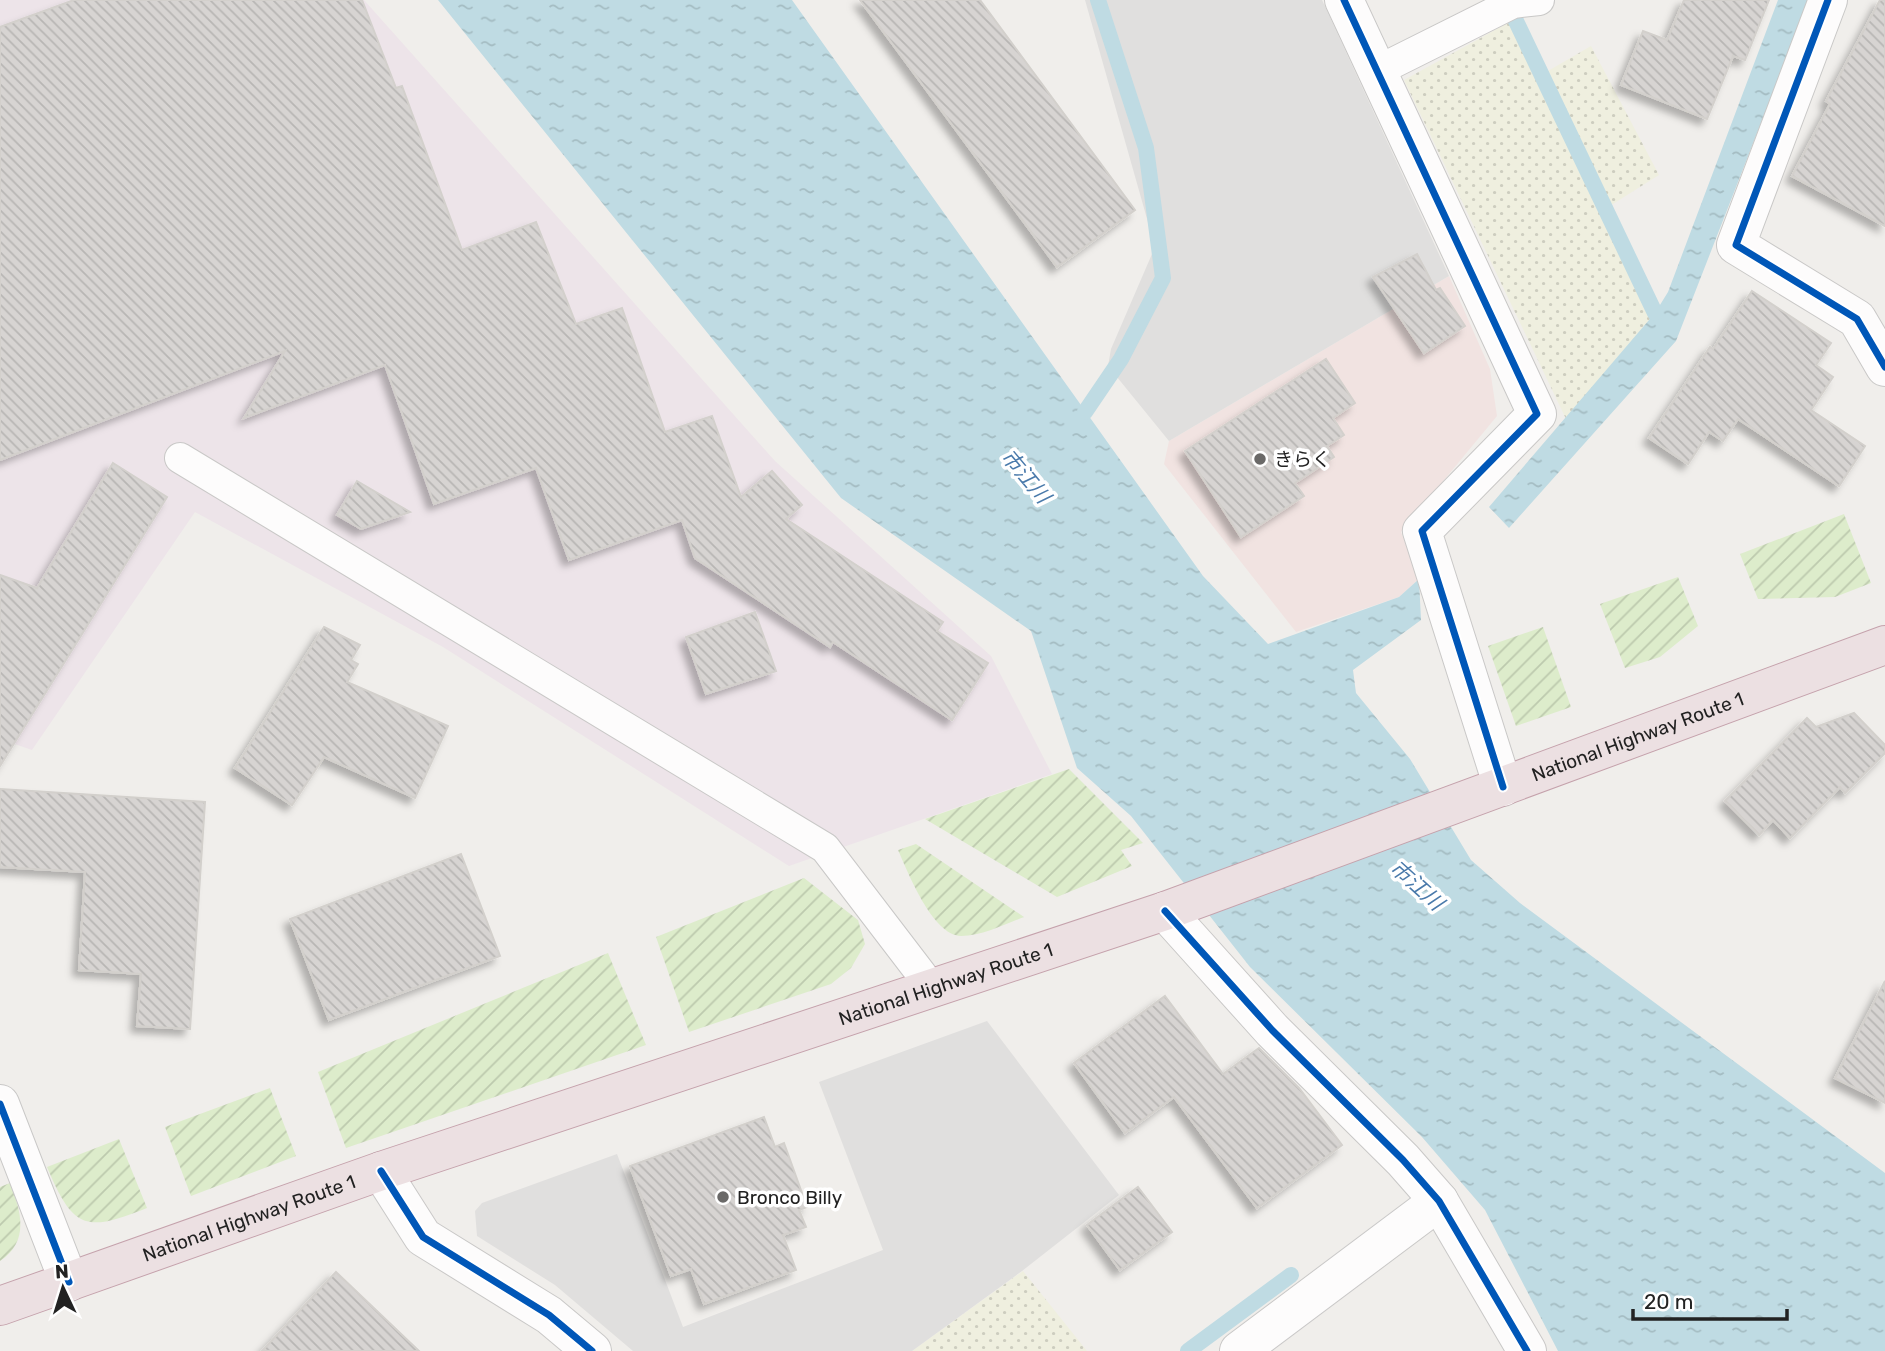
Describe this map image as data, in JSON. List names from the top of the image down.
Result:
{
  "streets": {
    "highway": ["National Highway Route 1"]
  },
  "water": ["市江川"],
  "places": ["きらく", "Bronco Billy"],
  "scale_bar": "20 m",
  "north": "top"
}
